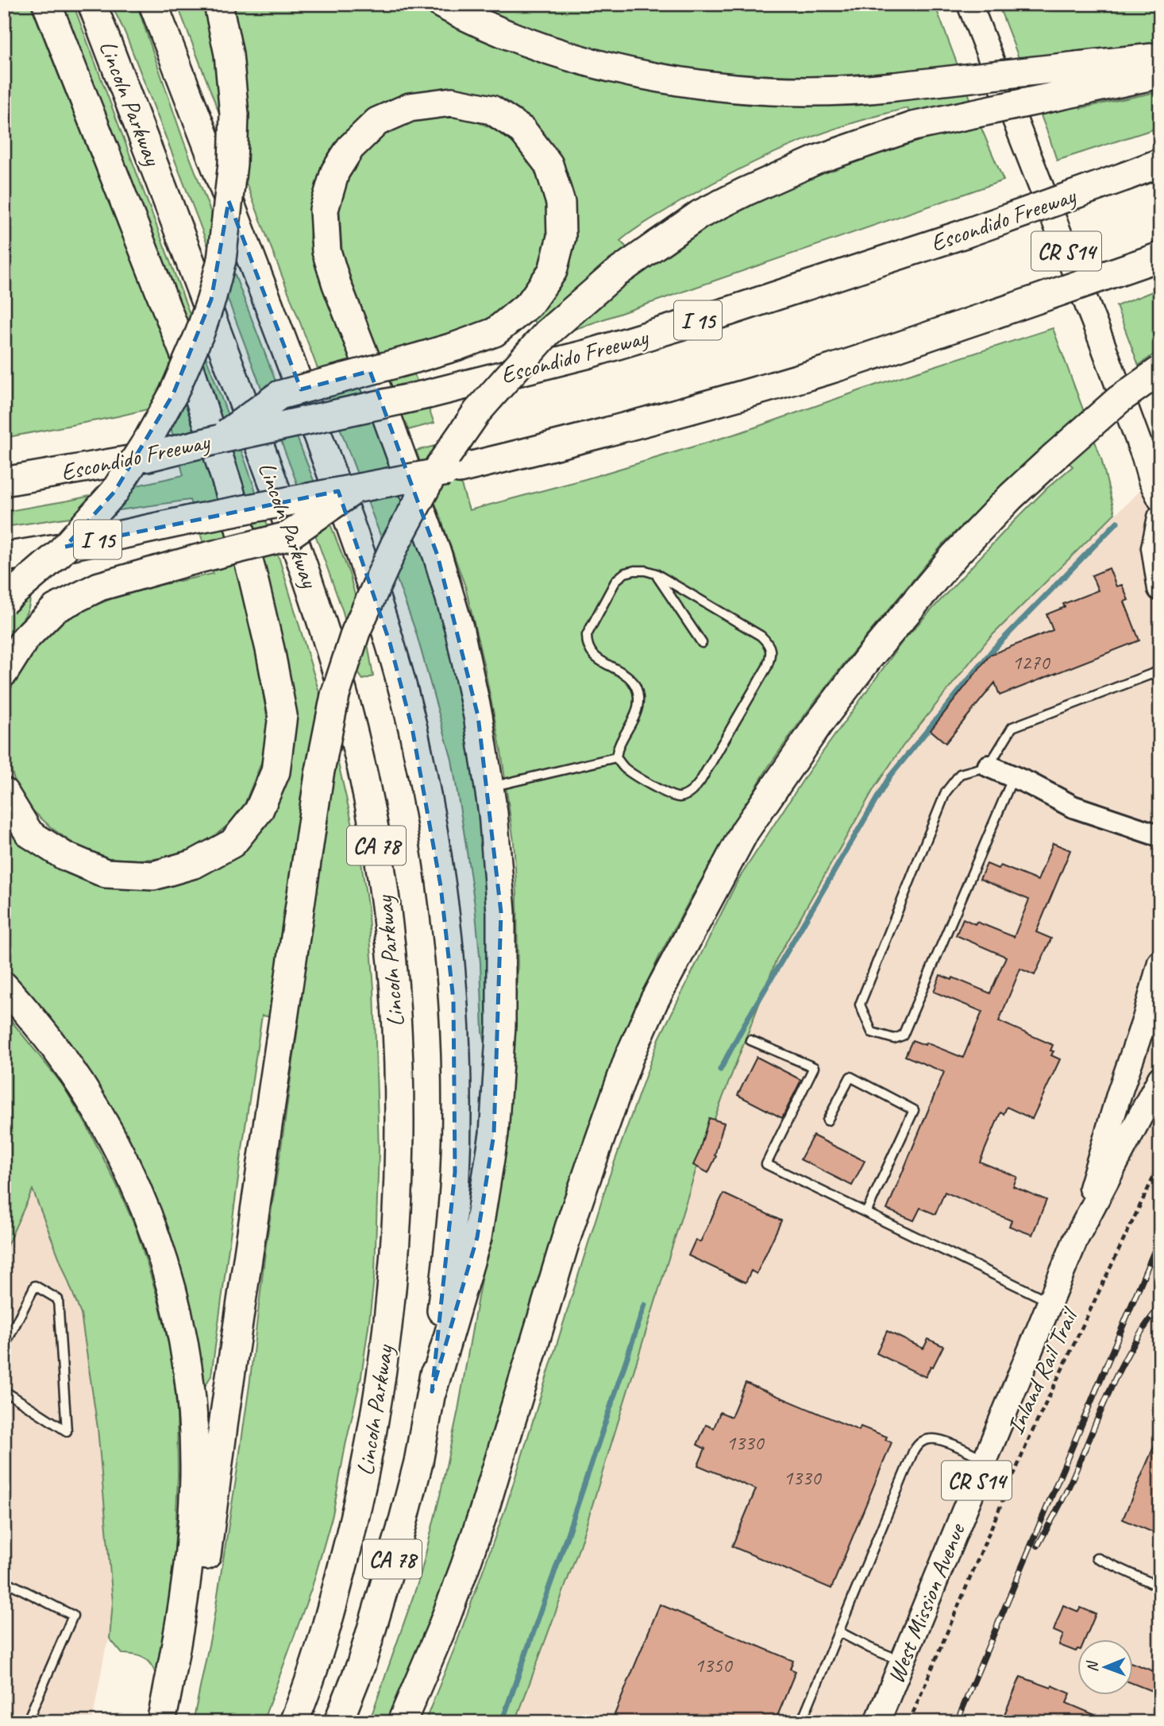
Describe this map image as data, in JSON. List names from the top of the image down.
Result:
{
  "streets": {
    "highway": [
      "Lincoln Parkway",
      "Escondido Freeway",
      "I 15",
      "CA 78"
    ],
    "main road": ["CR S14", "West Mission Avenue"],
    "path": ["Inland Rail Trail"]
  },
  "house_numbers": [
    "1270",
    "1330",
    "1330",
    "1350"
  ],
  "north": "left"
}
